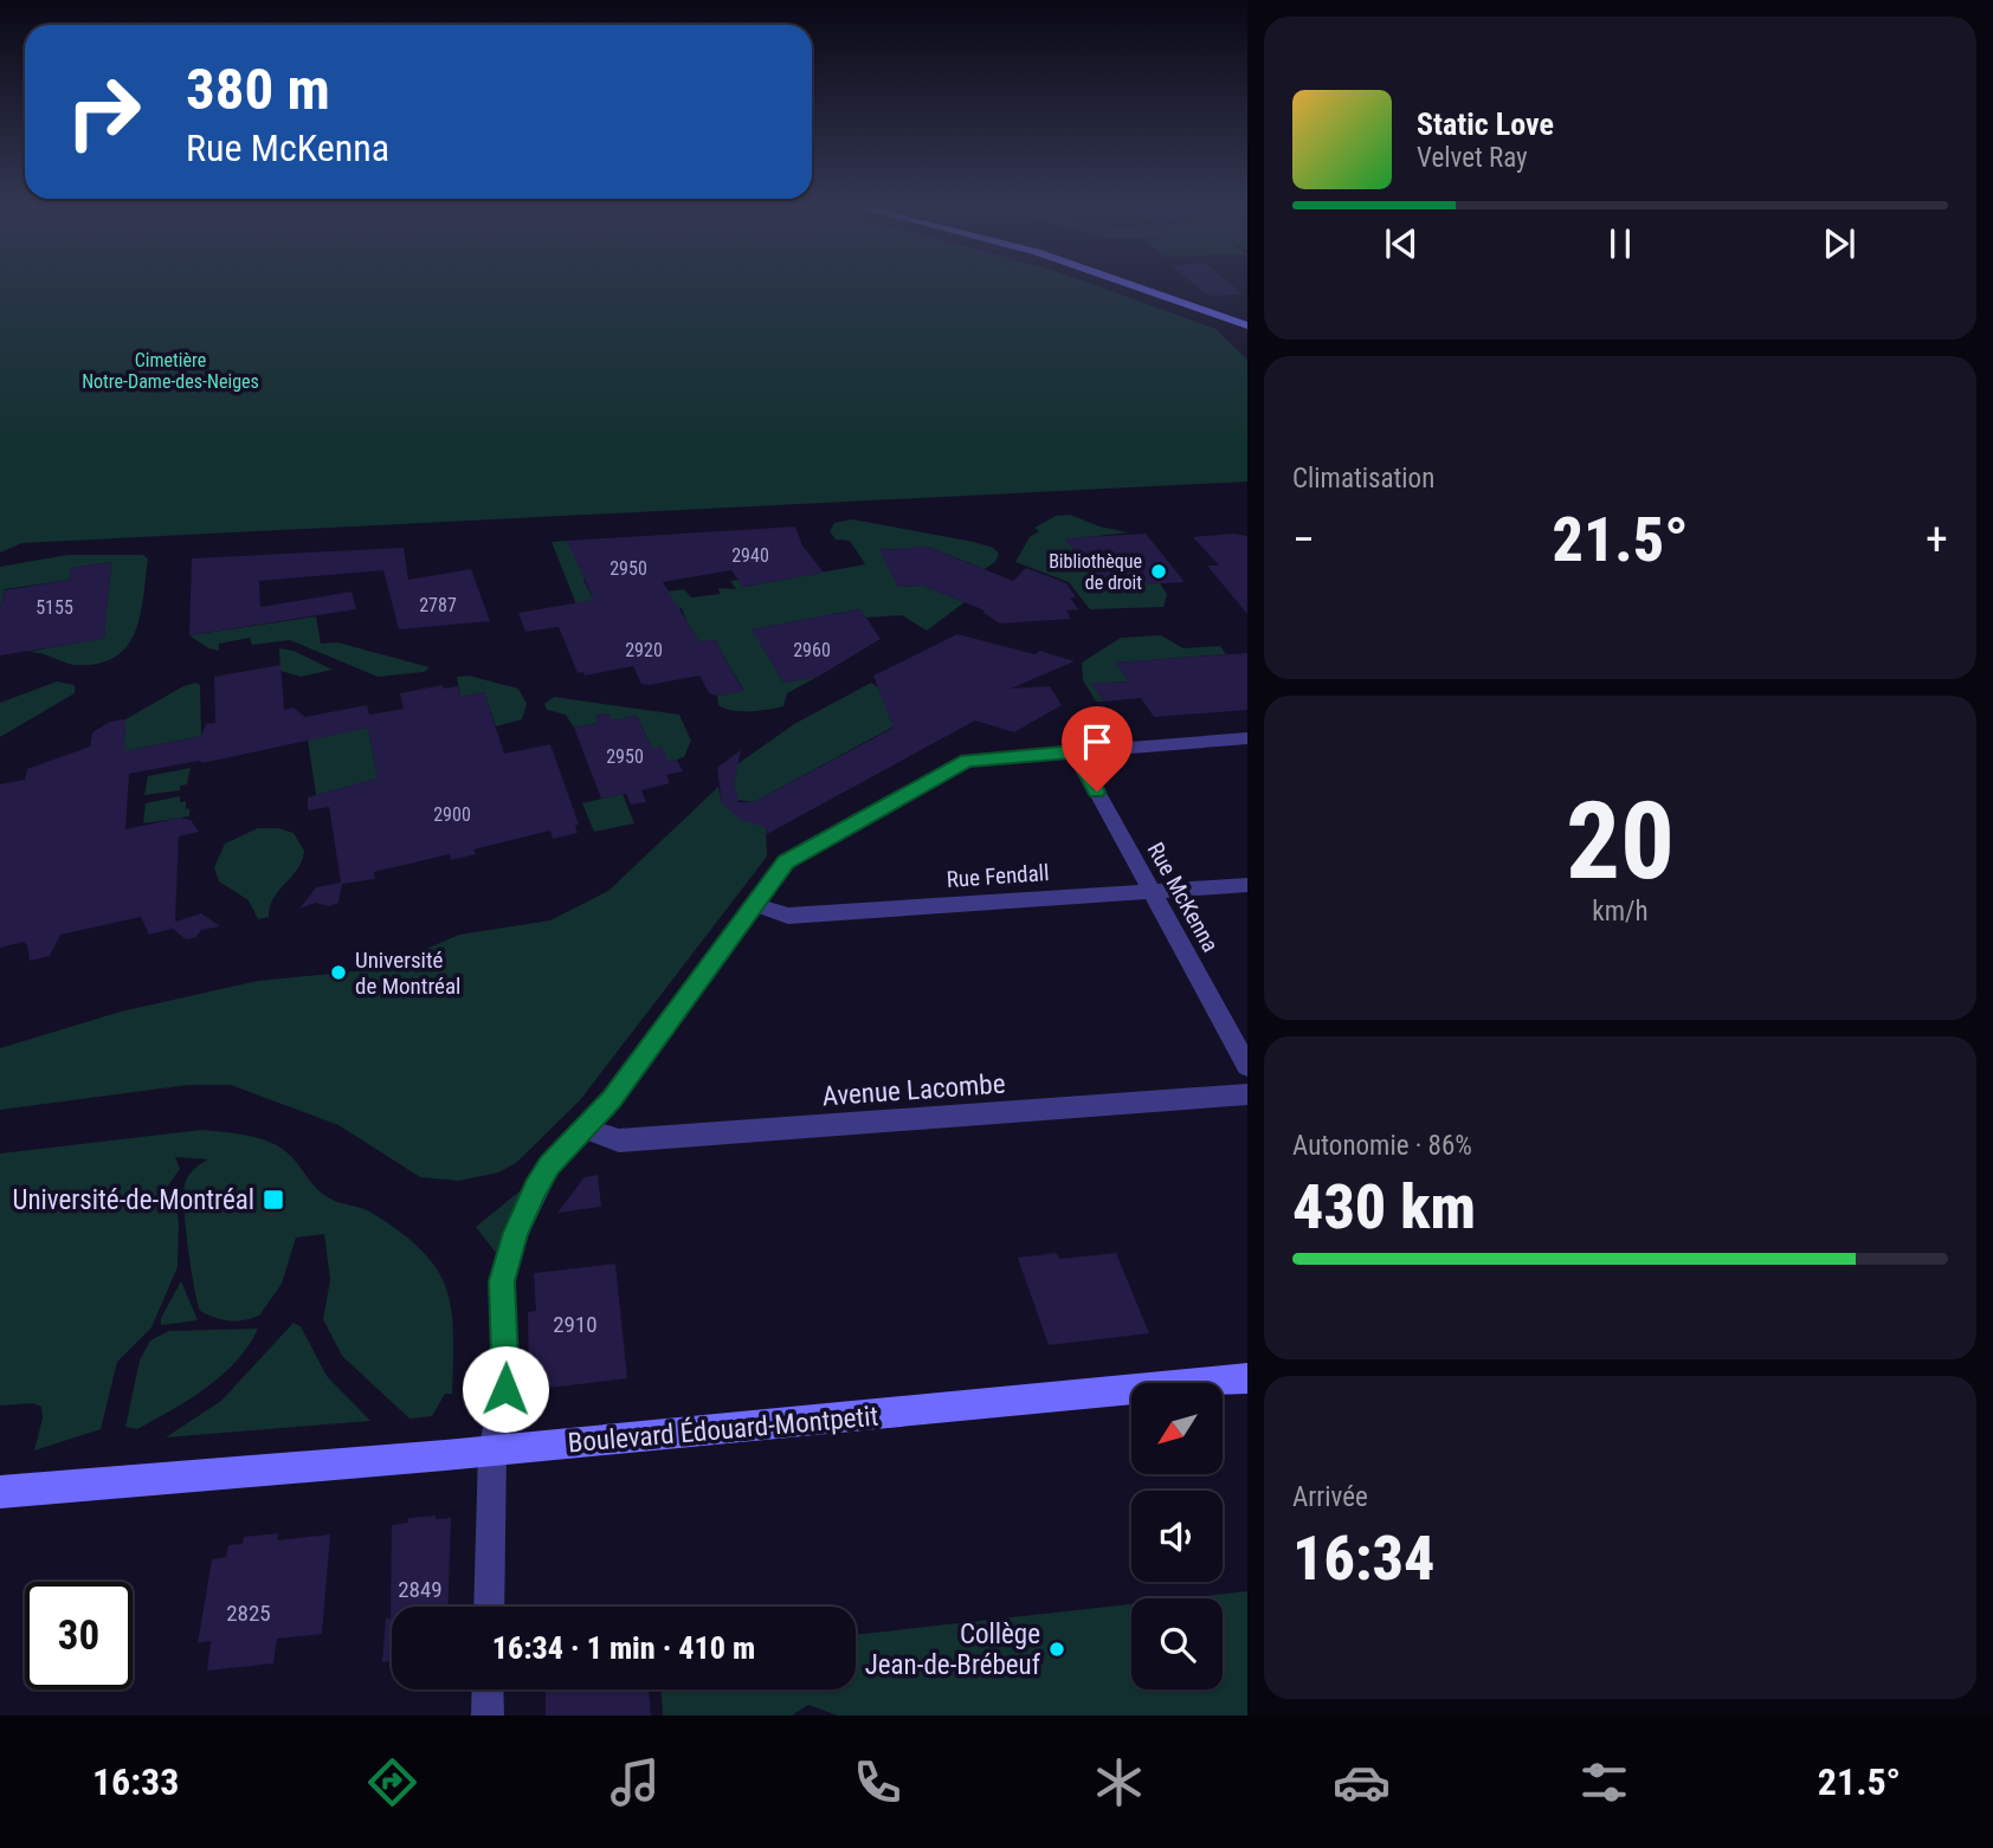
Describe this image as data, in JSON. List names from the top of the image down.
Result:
{
  "streets": {
    "main road": ["Boulevard Édouard-Montpetit"],
    "street": ["Rue Fendall", "Rue McKenna", "Avenue Lacombe"]
  },
  "crossings": [
    ["Rue Fendall", "Rue McKenna"]
  ],
  "parks": ["Cimetière Notre-Dame-des-Neiges"],
  "places": {
    "other": ["Bibliothèque de droit", "Université de Montréal", "Collège Jean-de-Brébeuf"],
    "transit": ["Université-de-Montréal"]
  },
  "house_numbers": [
    "2940",
    "2950",
    "2787",
    "5155",
    "2920",
    "2960",
    "2950",
    "2900",
    "2910",
    "2849",
    "2825"
  ],
  "north": "bottom left",
  "page": {
    "turn": ["380 m", "Rue McKenna"],
    "song": ["Static Love", "Velvet Ray"],
    "tile": [
      "Climatisation",
      ["20", "km/h"],
      ["Autonomie · 86%", "430 km"],
      ["Arrivée", "16:34"]
    ],
    "heat": ["−", "21.5°", "+"],
    "limit": "30",
    "trip": "16:34 · 1 min · 410 m",
    "tabs": ["16:33", "21.5°"]
  }
}
